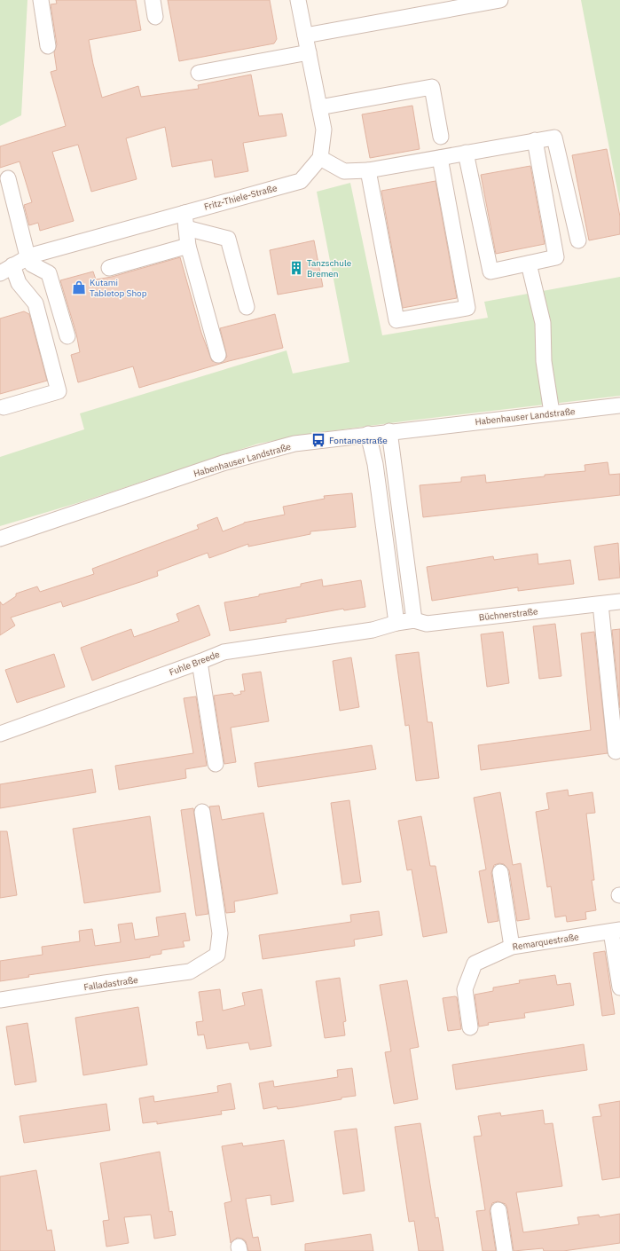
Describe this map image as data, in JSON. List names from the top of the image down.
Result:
{
  "streets": {
    "street": [
      "Fritz-Thiele-Straße",
      "Habenhauser Landstraße",
      "Büchnerstraße",
      "Fuhle Breede",
      "Remarquestraße",
      "Falladastraße"
    ]
  },
  "crossings": [
    ["Büchnerstraße", "Fuhle Breede"]
  ],
  "places": {
    "building": ["Tanzschule Bremen"],
    "shop": ["Kutami Tabletop Shop"],
    "bus stop": ["Fontanestraße"]
  }
}
